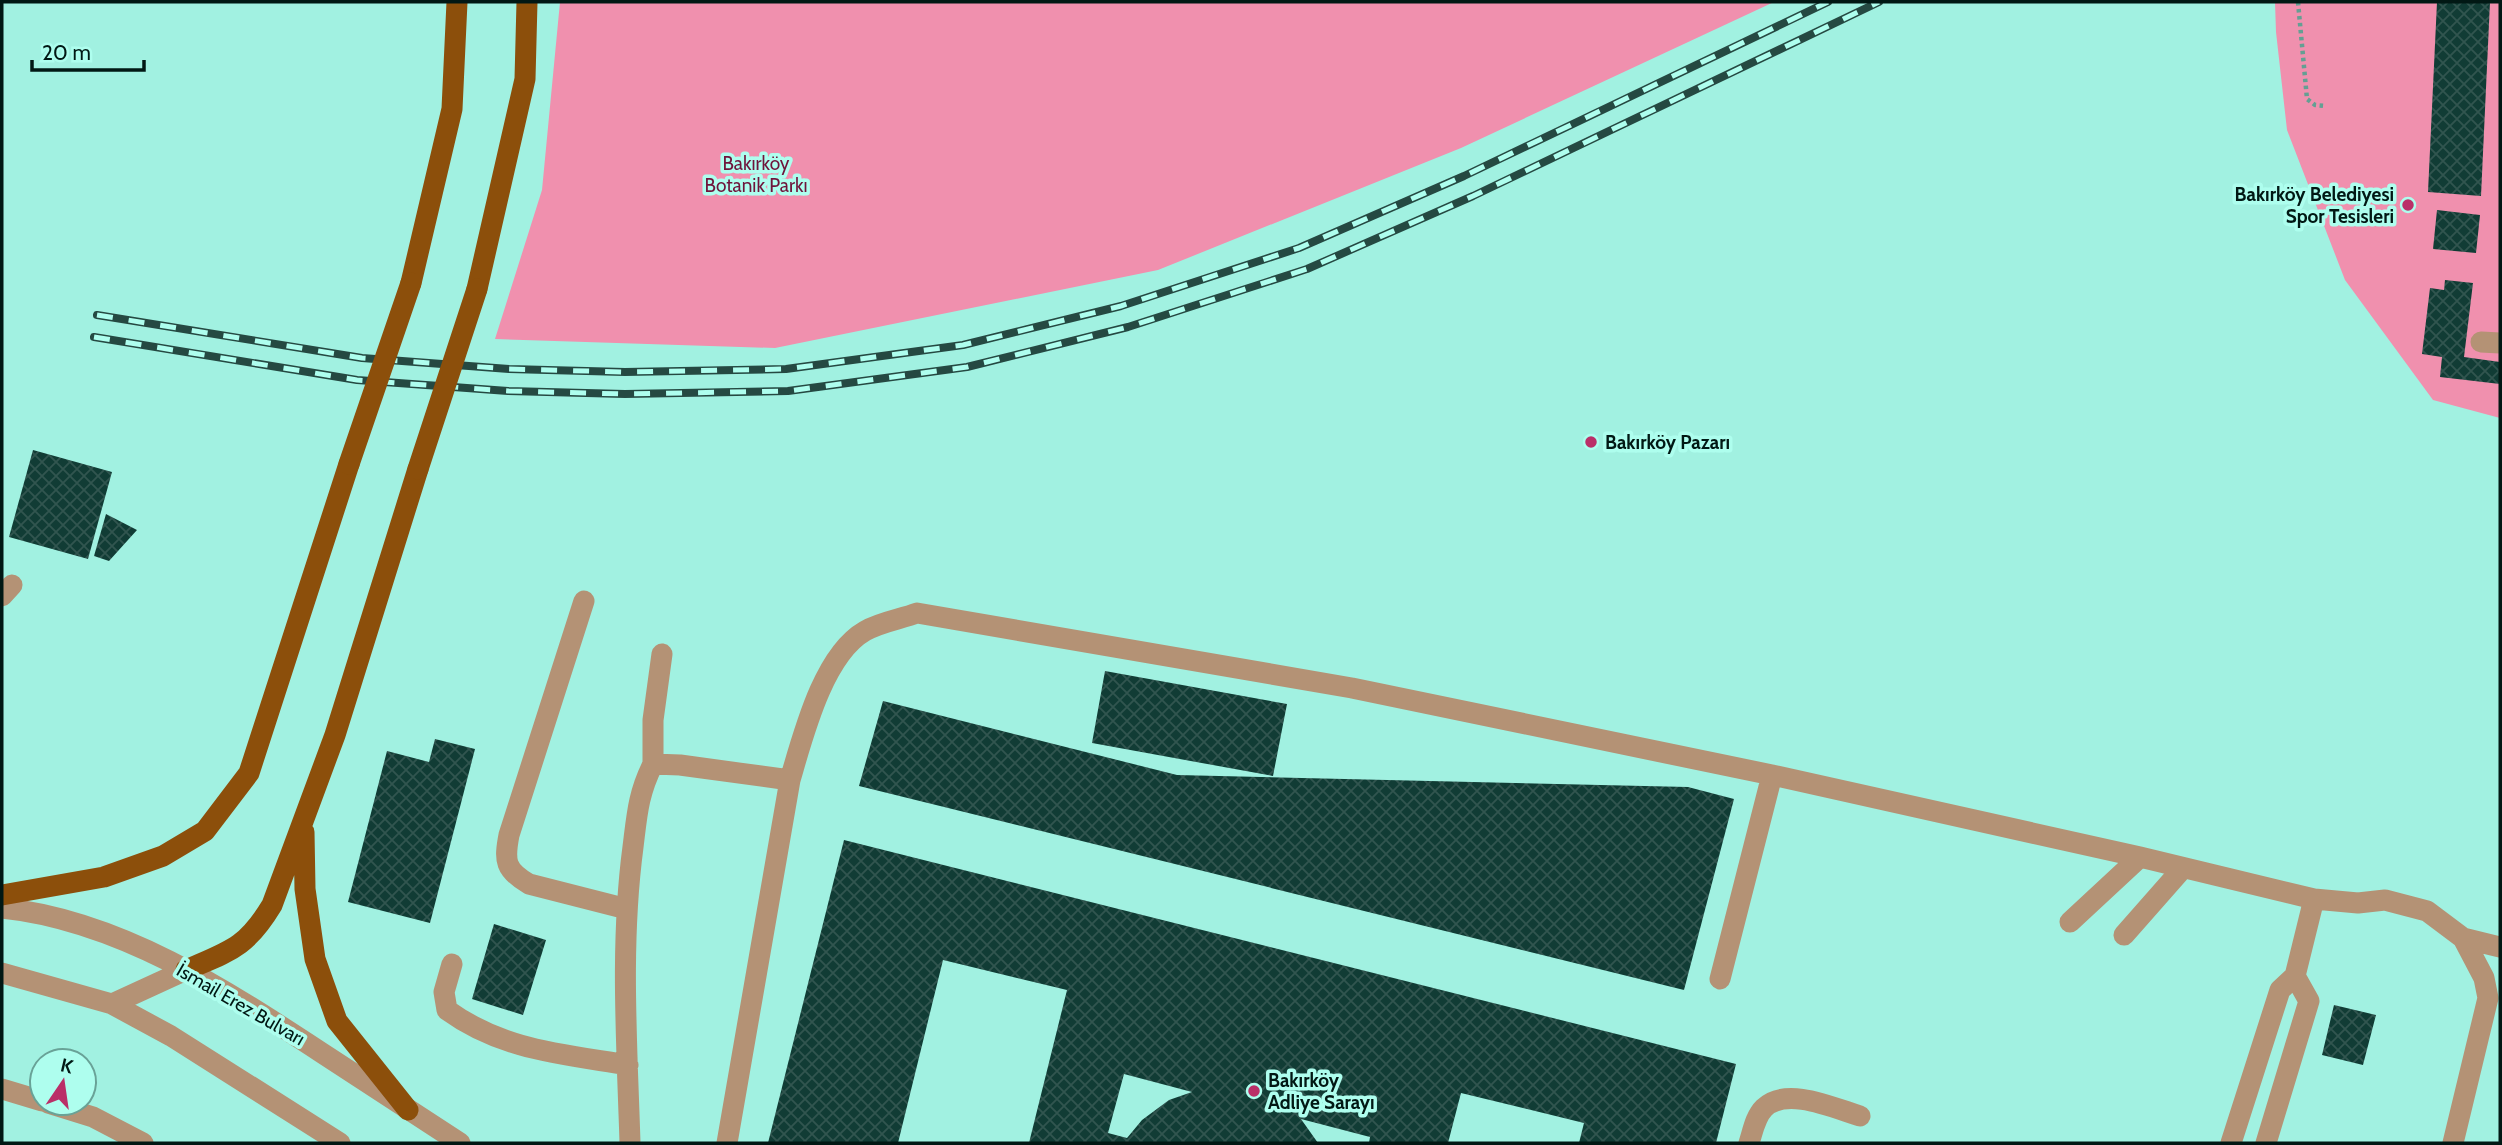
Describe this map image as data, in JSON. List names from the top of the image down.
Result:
{
  "streets": {
    "street": ["İsmail Erez Bulvarı"]
  },
  "parks": ["Bakırköy Botanik Parkı"],
  "places": ["Bakırköy Belediyesi Spor Tesisleri", "Bakırköy Pazarı", "Bakırköy Adliye Sarayı"],
  "scale_bar": "20 m",
  "north": "top"
}
